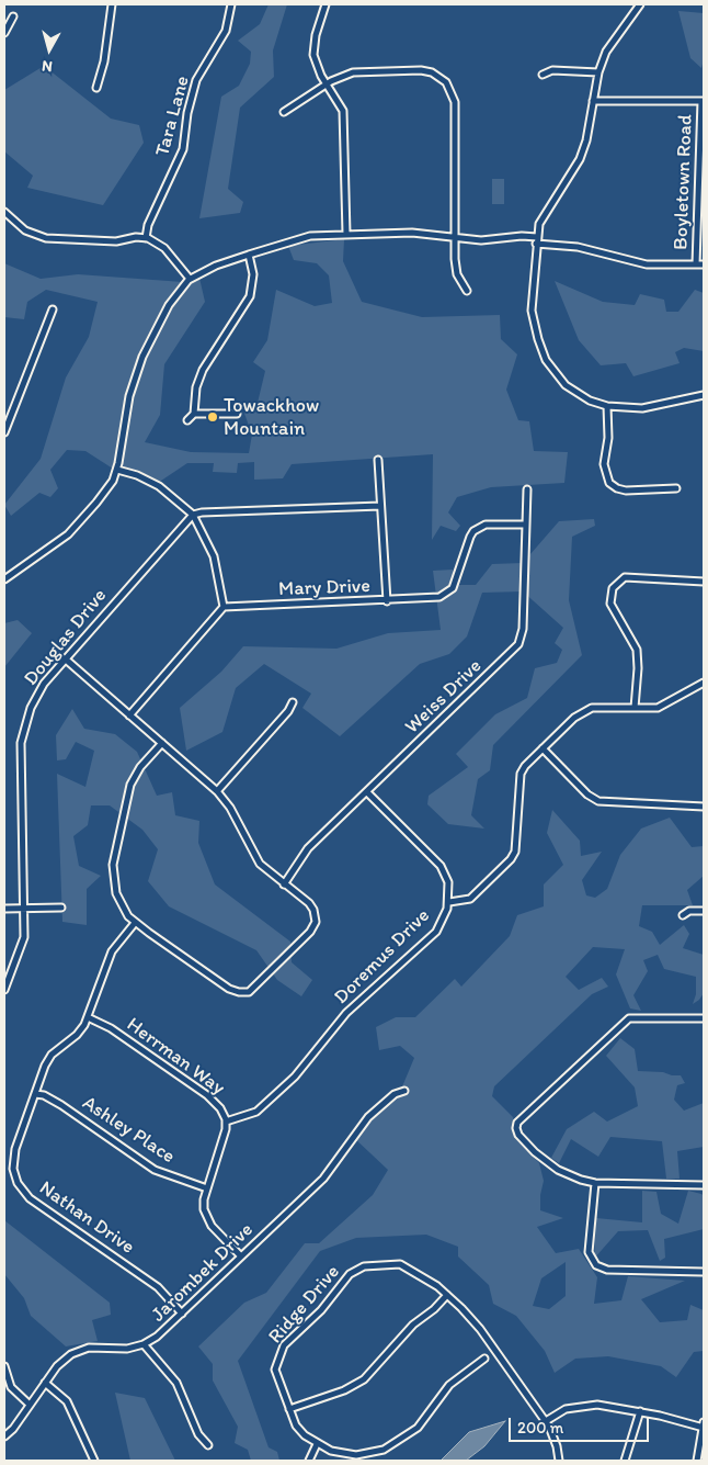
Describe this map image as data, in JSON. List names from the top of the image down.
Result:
{
  "streets": {
    "street": [
      "Tara Lane",
      "Boyletown Road",
      "Mary Drive",
      "Douglas Drive",
      "Weiss Drive",
      "Doremus Drive",
      "Herrman Way",
      "Ashley Place",
      "Nathan Drive",
      "Jarombek Drive",
      "Ridge Drive"
    ]
  },
  "crossings": [
    ["Mary Drive", "Weiss Drive"],
    ["Weiss Drive", "Doremus Drive"],
    ["Doremus Drive", "Herrman Way"],
    ["Herrman Way", "Ashley Place"],
    ["Herrman Way", "Nathan Drive"],
    ["Herrman Way", "Jarombek Drive"],
    ["Ashley Place", "Nathan Drive"],
    ["Nathan Drive", "Jarombek Drive"]
  ],
  "places": ["Towackhow Mountain"],
  "scale_bar": "200 m",
  "north": "bottom"
}
